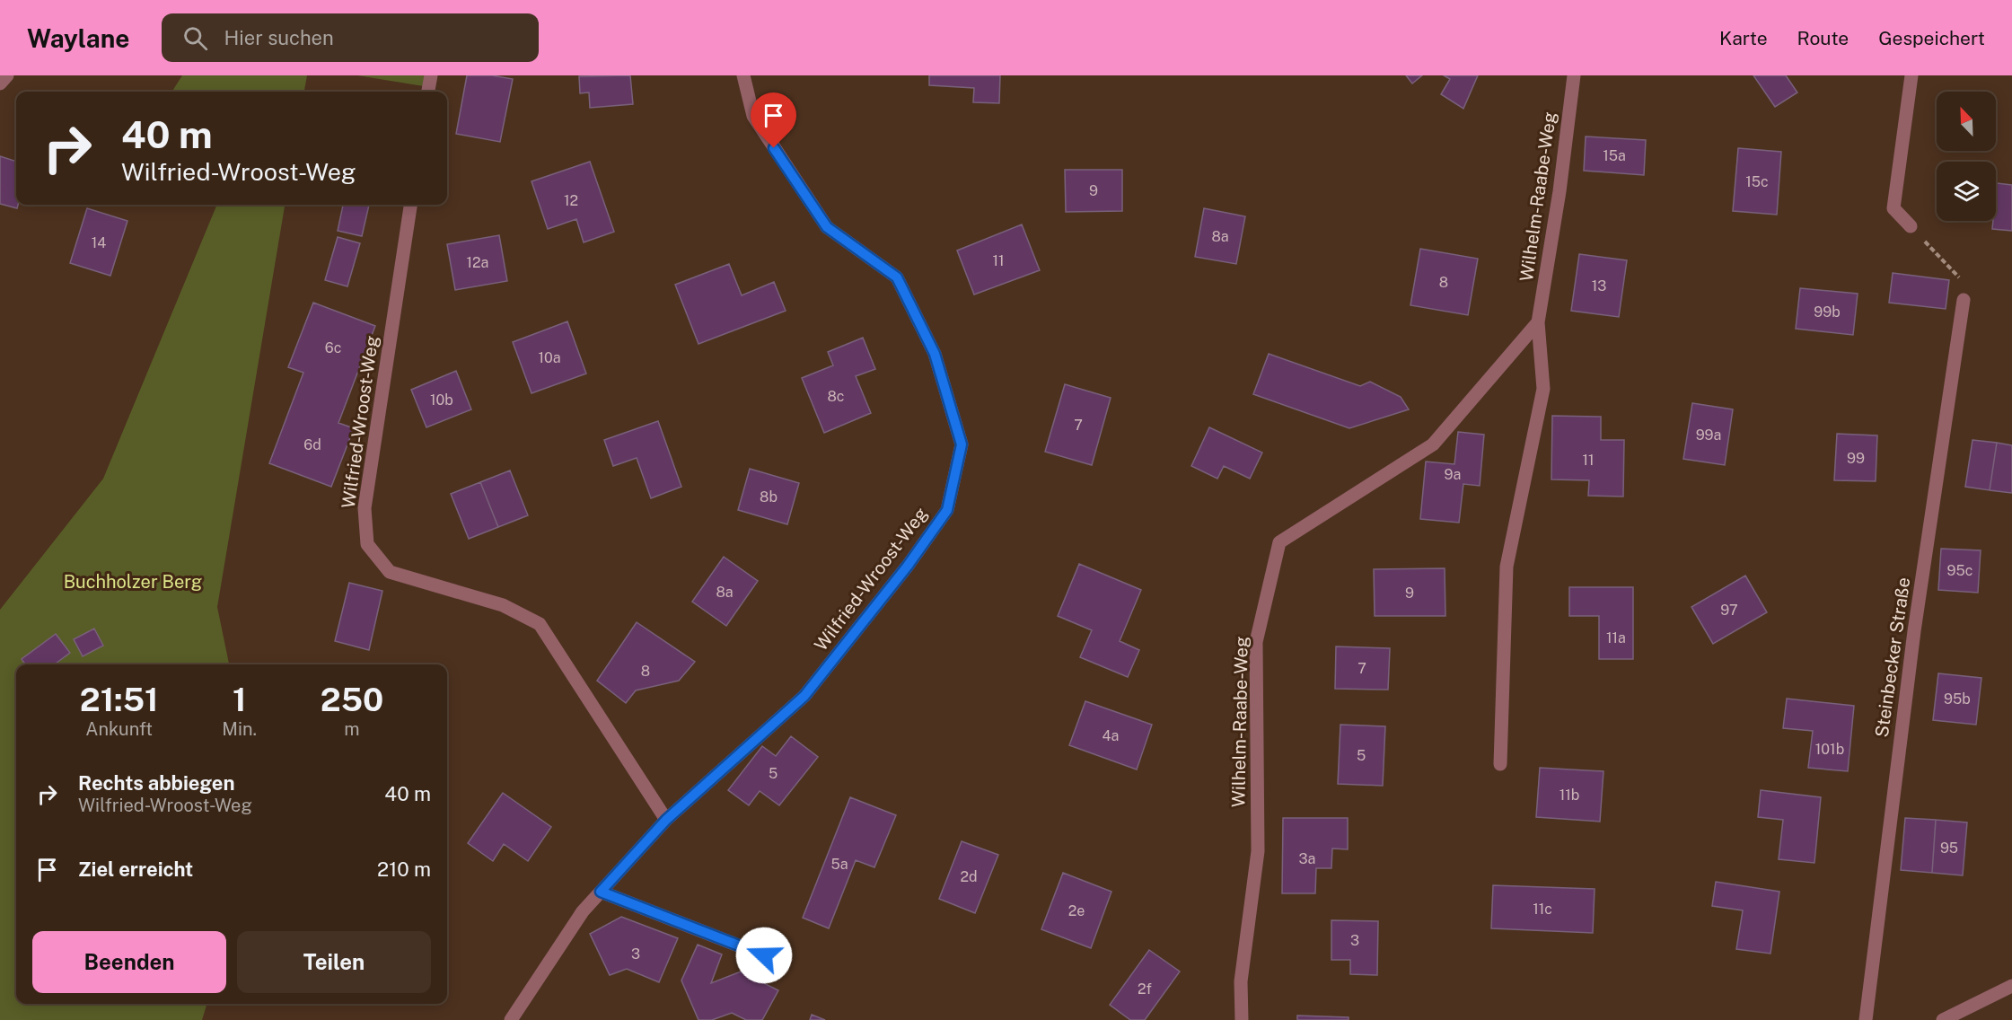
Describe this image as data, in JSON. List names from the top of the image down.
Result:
{
  "streets": {
    "street": ["Wilhelm-Raabe-Weg", "Wilfried-Wroost-Weg", "Steinbecker Straße"]
  },
  "parks": ["Buchholzer Berg"],
  "house_numbers": [
    "15a",
    "15c",
    "9",
    "12",
    "8a",
    "14",
    "11",
    "12a",
    "8",
    "13",
    "99b",
    "6c",
    "10a",
    "8c",
    "10b",
    "7",
    "99a",
    "6d",
    "99",
    "11",
    "9a",
    "8b",
    "95c",
    "8a",
    "9",
    "97",
    "11a",
    "7",
    "8",
    "95b",
    "4a",
    "101b",
    "5",
    "5",
    "11b",
    "95",
    "3a",
    "5a",
    "2d",
    "11c",
    "2e",
    "3",
    "3",
    "2f"
  ],
  "north": "top left",
  "page": {
    "header": "Waylane",
    "search": "Hier suchen",
    "nav": ["Karte", "Route", "Gespeichert"],
    "turn": ["40 m", "Wilfried-Wroost-Weg"],
    "eta": [
      "21:51",
      "Ankunft",
      "1",
      "Min.",
      "250",
      "m"
    ],
    "list": [
      {
        "name": "Rechts abbiegen",
        "note": "Wilfried-Wroost-Weg",
        "value": "40 m"
      },
      {
        "name": "Ziel erreicht",
        "value": "210 m"
      }
    ],
    "buttons": ["Beenden", "Teilen"]
  }
}
